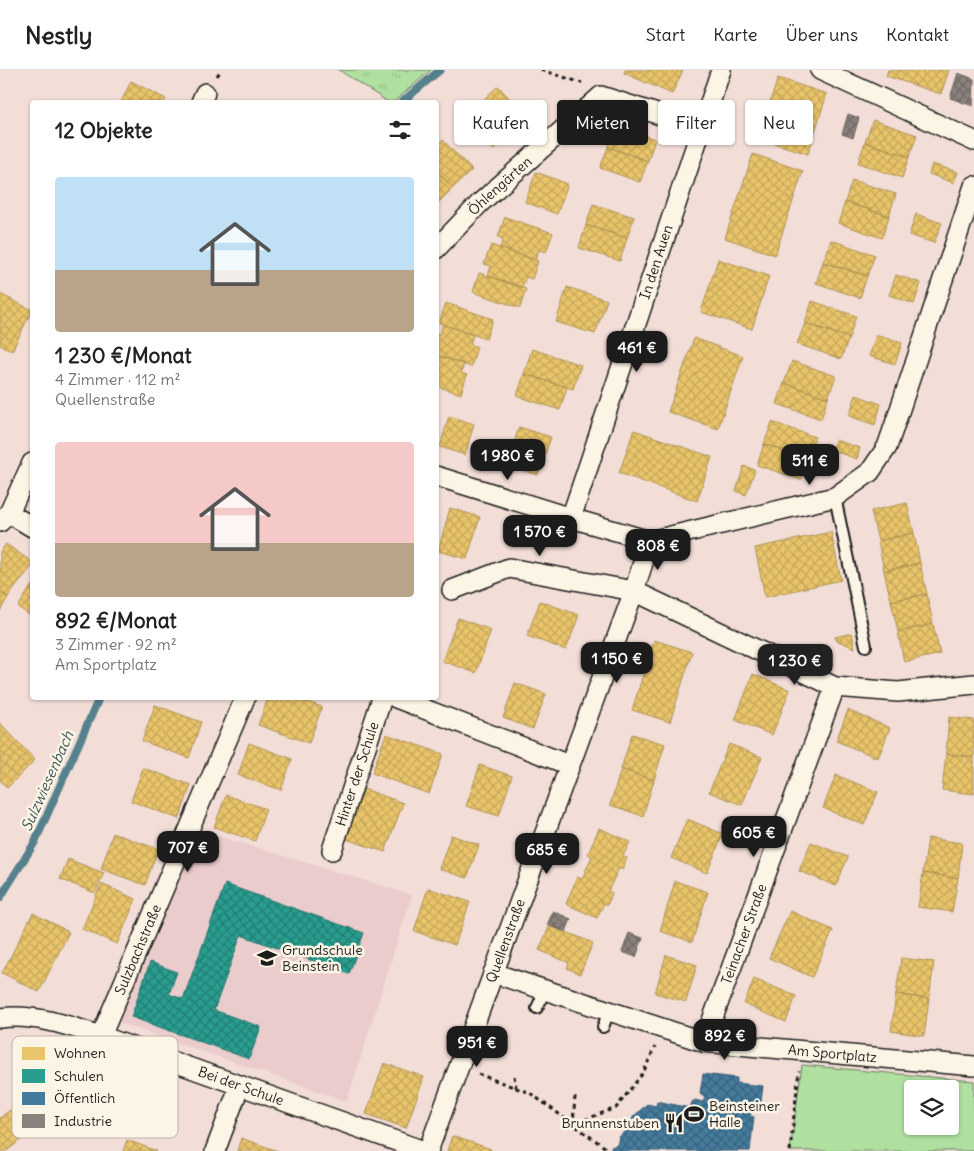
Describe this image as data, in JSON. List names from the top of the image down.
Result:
{
  "streets": {
    "street": [
      "Öhlengärten",
      "In den Auen",
      "Hinter der Schule",
      "Teinacher Straße",
      "Quellenstraße",
      "Sulzbachstraße",
      "Am Sportplatz",
      "Bei der Schule"
    ]
  },
  "crossings": [
    ["Teinacher Straße", "Am Sportplatz"],
    ["Quellenstraße", "Am Sportplatz"],
    ["Sulzbachstraße", "Bei der Schule"]
  ],
  "water": ["Sulzwiesenbach"],
  "places": {
    "school or university": ["Grundschule Beinstein"],
    "sports": ["Beinsteiner Halle"],
    "restaurant": ["Brunnenstuben"]
  },
  "legend": [
    "Wohnen",
    "Schulen",
    "Öffentlich",
    "Industrie"
  ],
  "page": {
    "header": "Nestly",
    "nav": [
      "Start",
      "Karte",
      "Über uns",
      "Kontakt"
    ],
    "chip": [
      "Kaufen",
      "Mieten",
      "Filter",
      "Neu"
    ],
    "heading": "12 Objekte",
    "list": [
      {
        "name": "1 230 €/Monat",
        "note": "4 Zimmer · 112 m² · Quellenstraße"
      },
      {
        "name": "892 €/Monat",
        "note": "3 Zimmer · 92 m² · Am Sportplatz"
      }
    ],
    "price": [
      "461 €",
      "1 980 €",
      "511 €",
      "1 570 €",
      "808 €",
      "1 150 €",
      "1 230 €",
      "605 €",
      "707 €",
      "685 €",
      "892 €",
      "951 €"
    ]
  }
}
